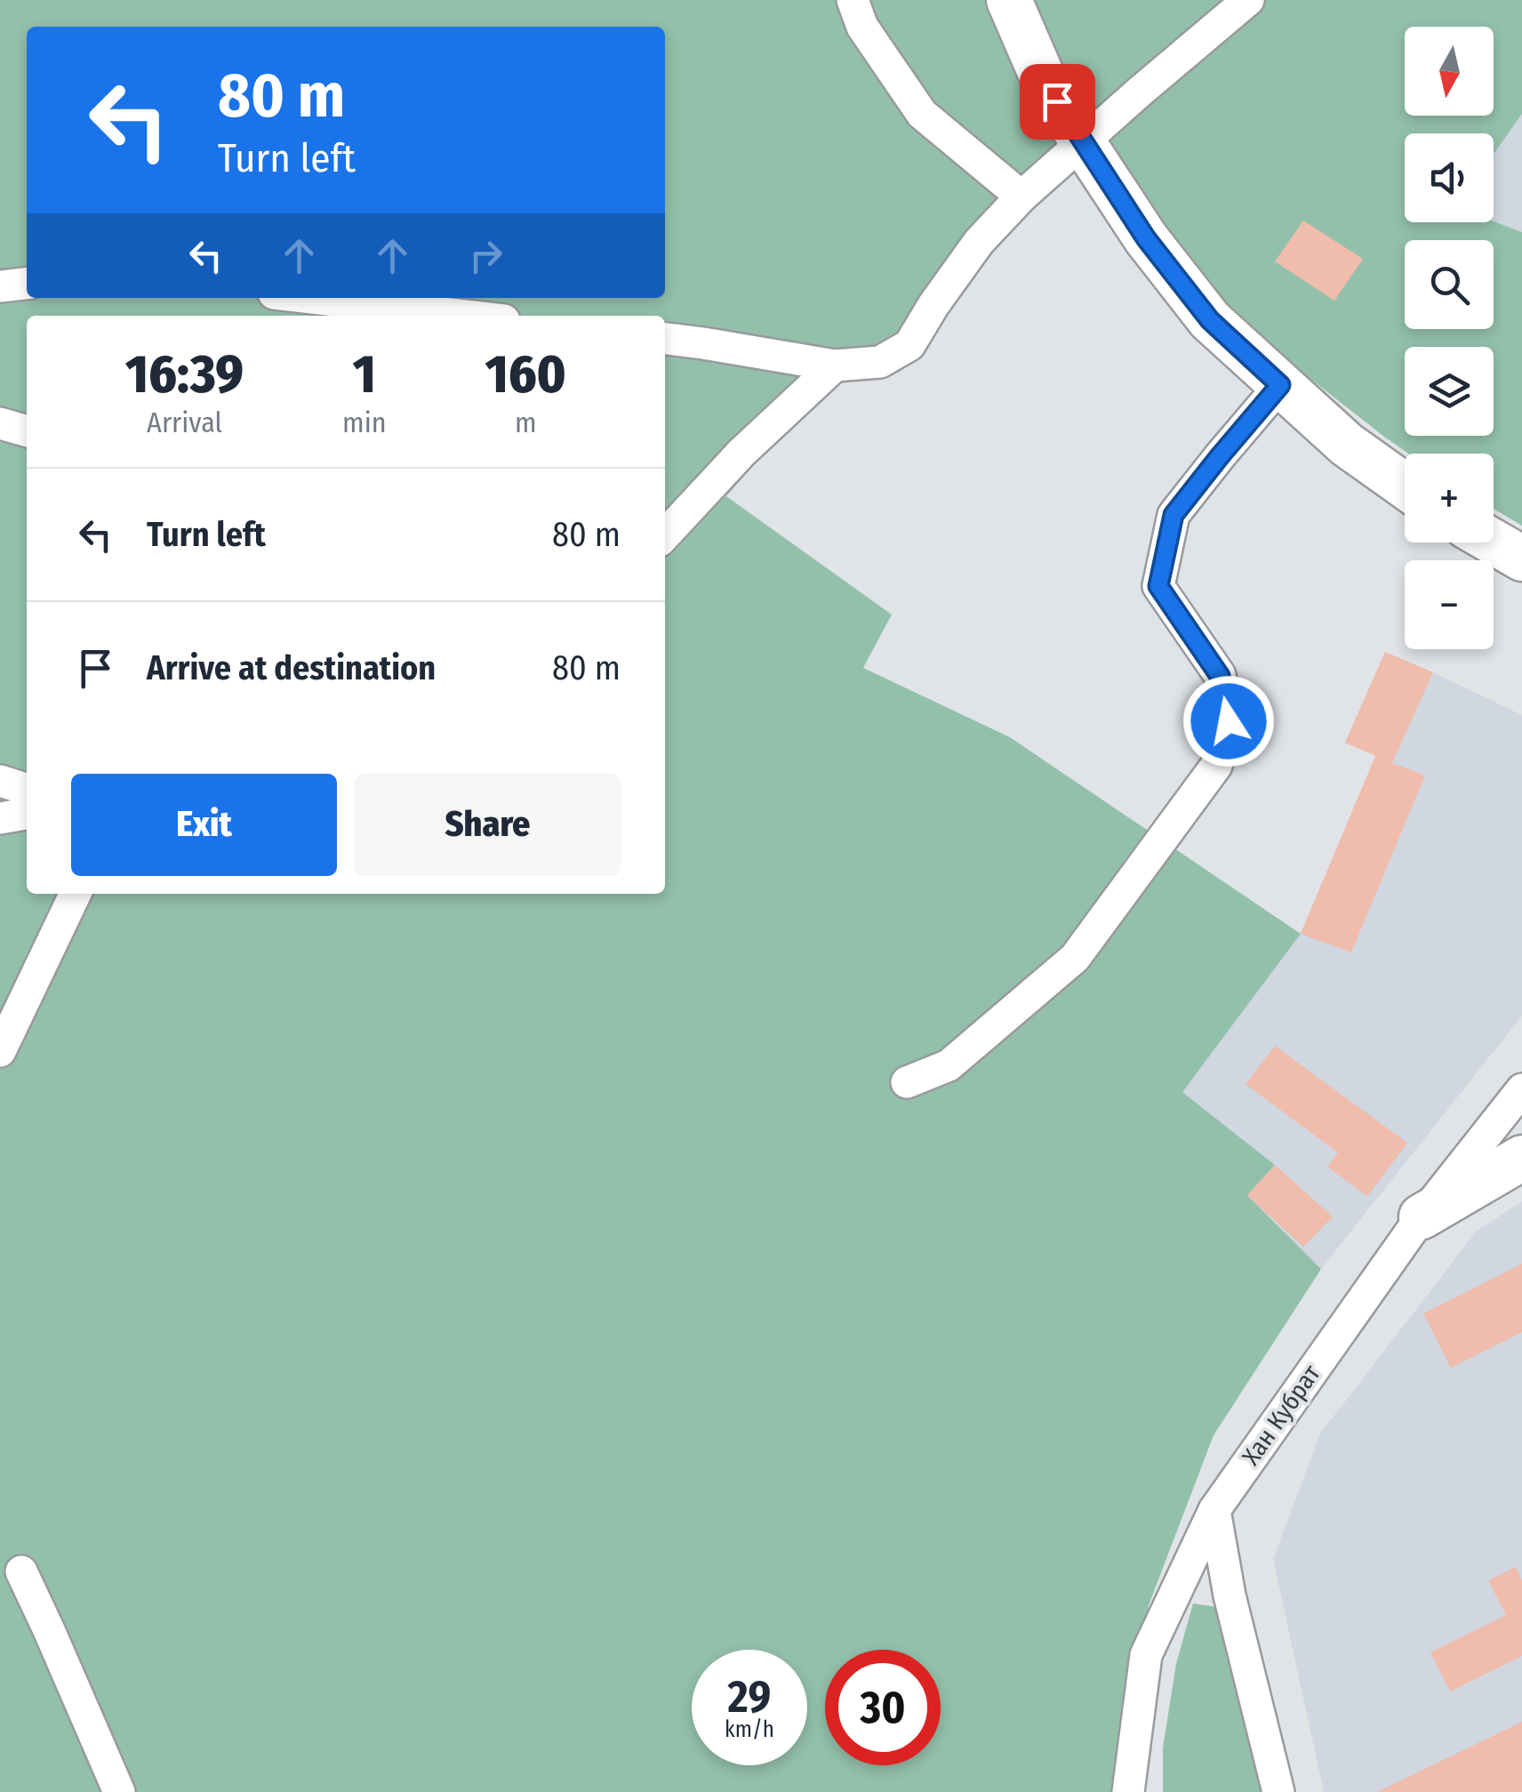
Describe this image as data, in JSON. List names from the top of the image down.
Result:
{
  "streets": {
    "street": ["Хан Кубрат"]
  },
  "north": "bottom",
  "page": {
    "map_buttons": ["+", "−"],
    "turn": ["80 m", "Turn left"],
    "eta": [
      "16:39",
      "Arrival",
      "1",
      "min",
      "160",
      "m"
    ],
    "list": [
      {
        "name": "Turn left",
        "value": "80 m"
      },
      {
        "name": "Arrive at destination",
        "value": "80 m"
      }
    ],
    "buttons": ["Exit", "Share"],
    "speed": "29 km/h",
    "limit": "30"
  }
}
